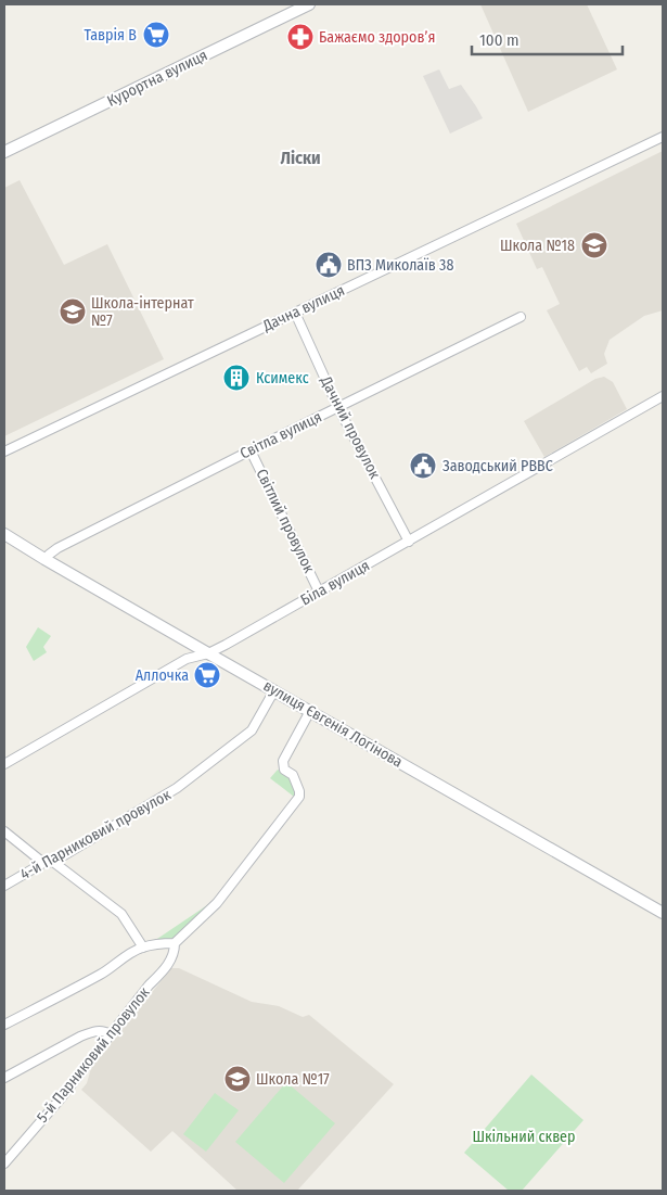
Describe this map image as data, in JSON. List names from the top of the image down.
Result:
{
  "streets": {
    "street": [
      "Курортна вулиця",
      "Дачна вулиця",
      "Дачний провулок",
      "Світла вулиця",
      "Світлий провулок",
      "Біла вулиця",
      "вулиця Євгенія Логінова",
      "4-й Парниковий провулок",
      "5-й Парниковий провулок"
    ]
  },
  "crossings": [
    ["Дачна вулиця", "Дачний провулок"],
    ["Дачний провулок", "Світла вулиця"],
    ["Дачний провулок", "Біла вулиця"],
    ["Світла вулиця", "Світлий провулок"],
    ["Світла вулиця", "вулиця Євгенія Логінова"],
    ["Світлий провулок", "Біла вулиця"],
    ["Біла вулиця", "вулиця Євгенія Логінова"],
    ["вулиця Євгенія Логінова", "4-й Парниковий провулок"],
    ["вулиця Євгенія Логінова", "5-й Парниковий провулок"]
  ],
  "districts": ["Ліски"],
  "parks": ["Шкільний сквер"],
  "places": {
    "supermarket": ["Таврія В", "Аллочка"],
    "pharmacy": ["Бажаємо здоровʼя"],
    "school or university": ["Школа №18", "Школа-інтернат №7", "Школа №17"],
    "public building": ["ВПЗ Миколаїв 38", "Заводський РВВС"],
    "building": ["Ксимекс"]
  },
  "scale_bar": "100 m"
}
